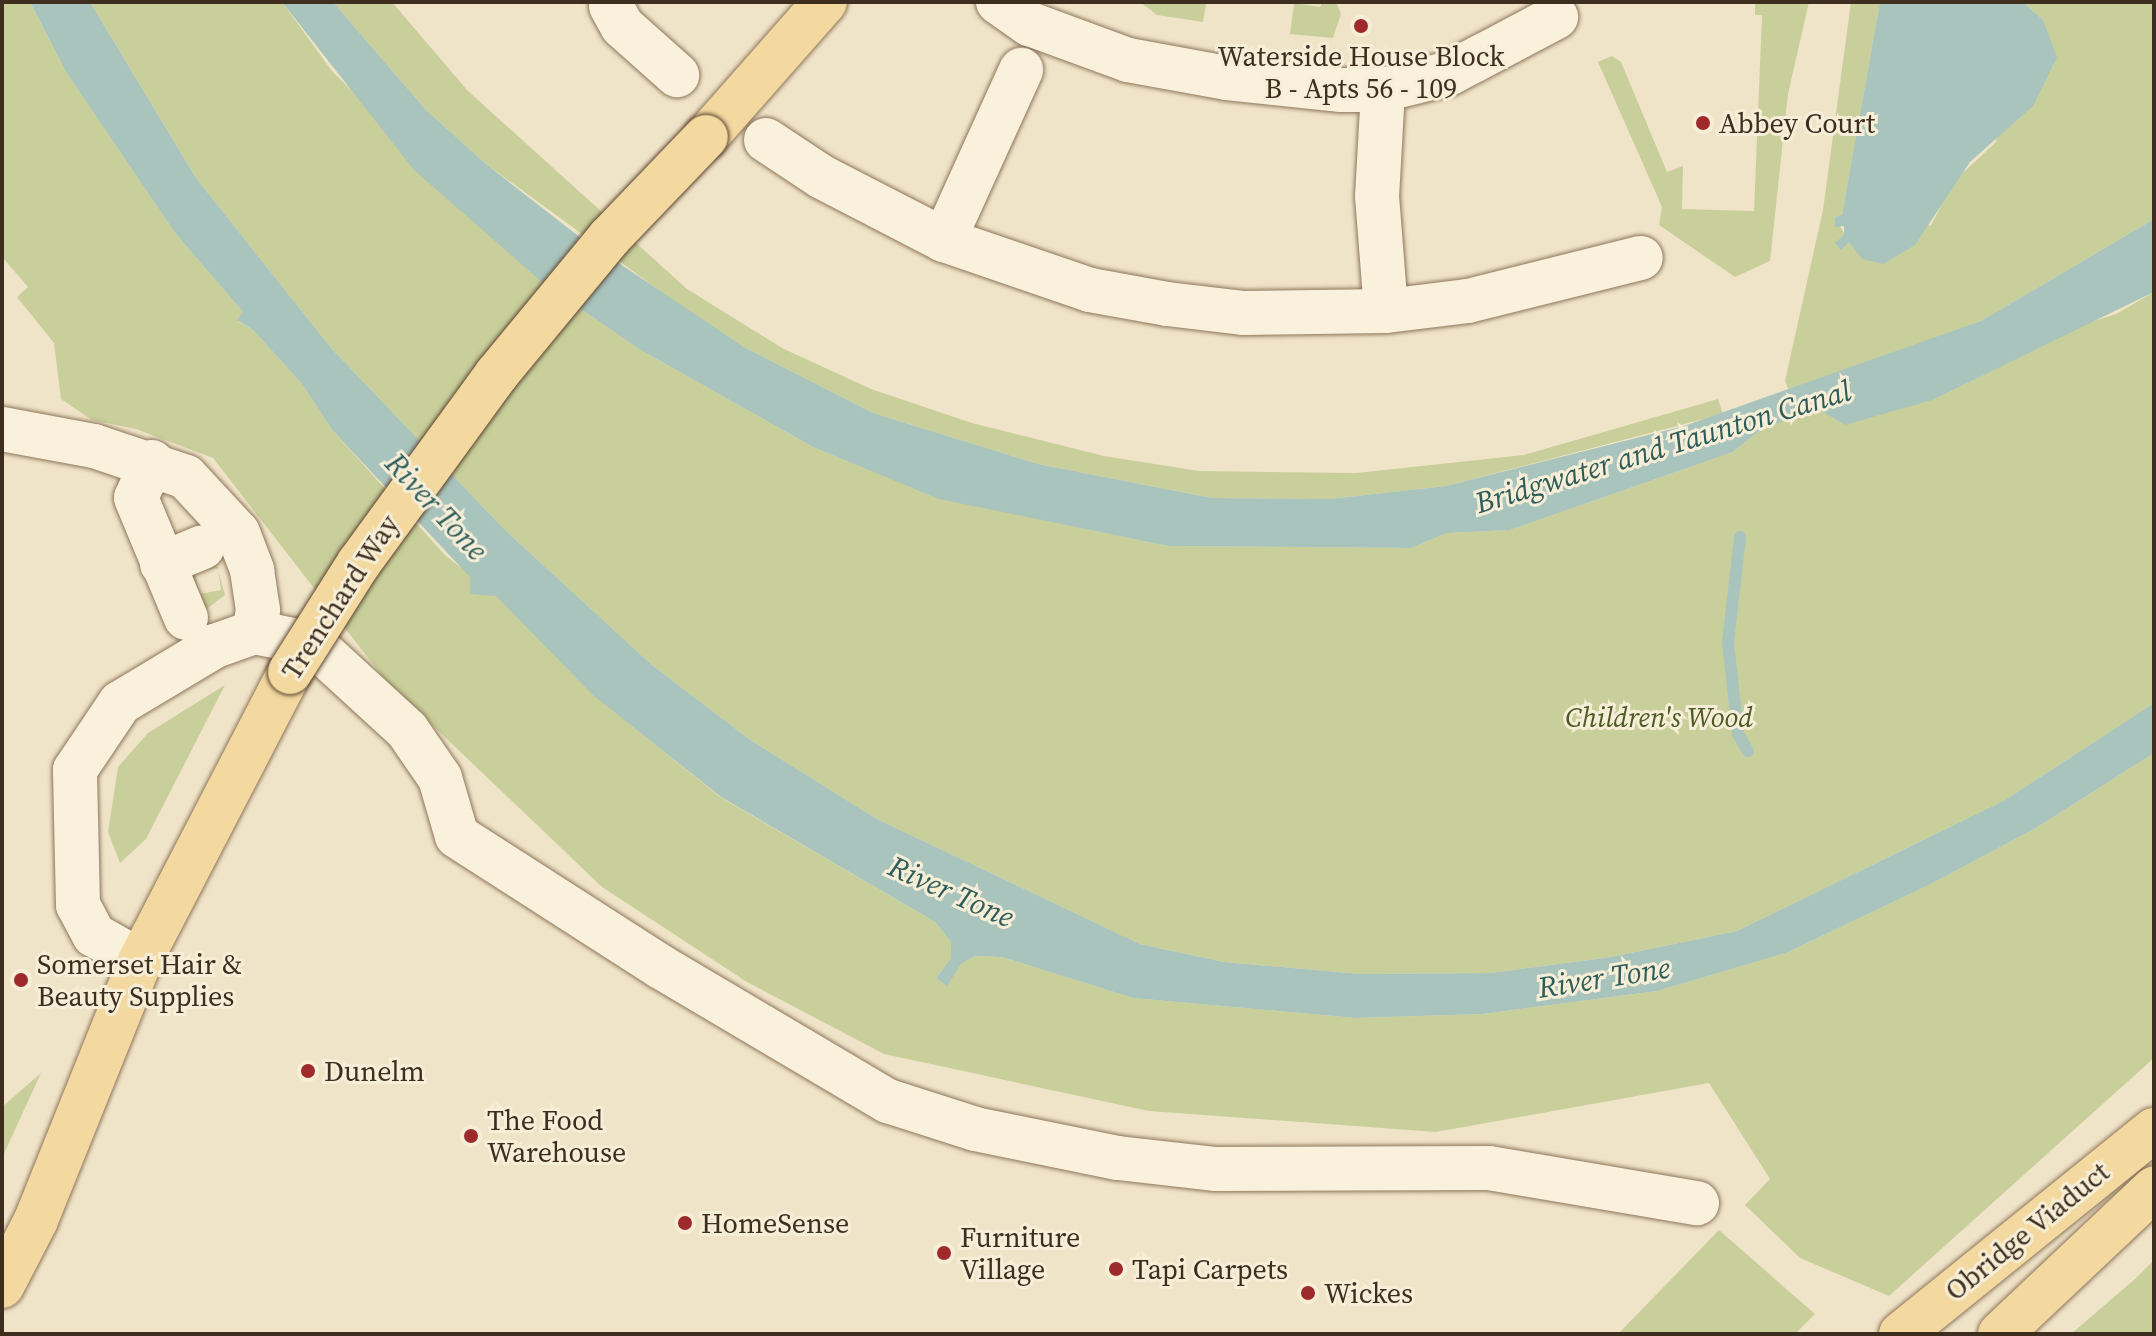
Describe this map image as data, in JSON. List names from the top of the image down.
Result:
{
  "streets": {
    "main road": ["Trenchard Way", "Obridge Viaduct"]
  },
  "water": ["Bridgwater and Taunton Canal", "River Tone"],
  "parks": ["Children's Wood"],
  "places": [
    "Waterside House Block B - Apts 56 - 109",
    "Abbey Court",
    "Somerset Hair & Beauty Supplies",
    "Dunelm",
    "The Food Warehouse",
    "HomeSense",
    "Furniture Village",
    "Tapi Carpets",
    "Wickes"
  ]
}
